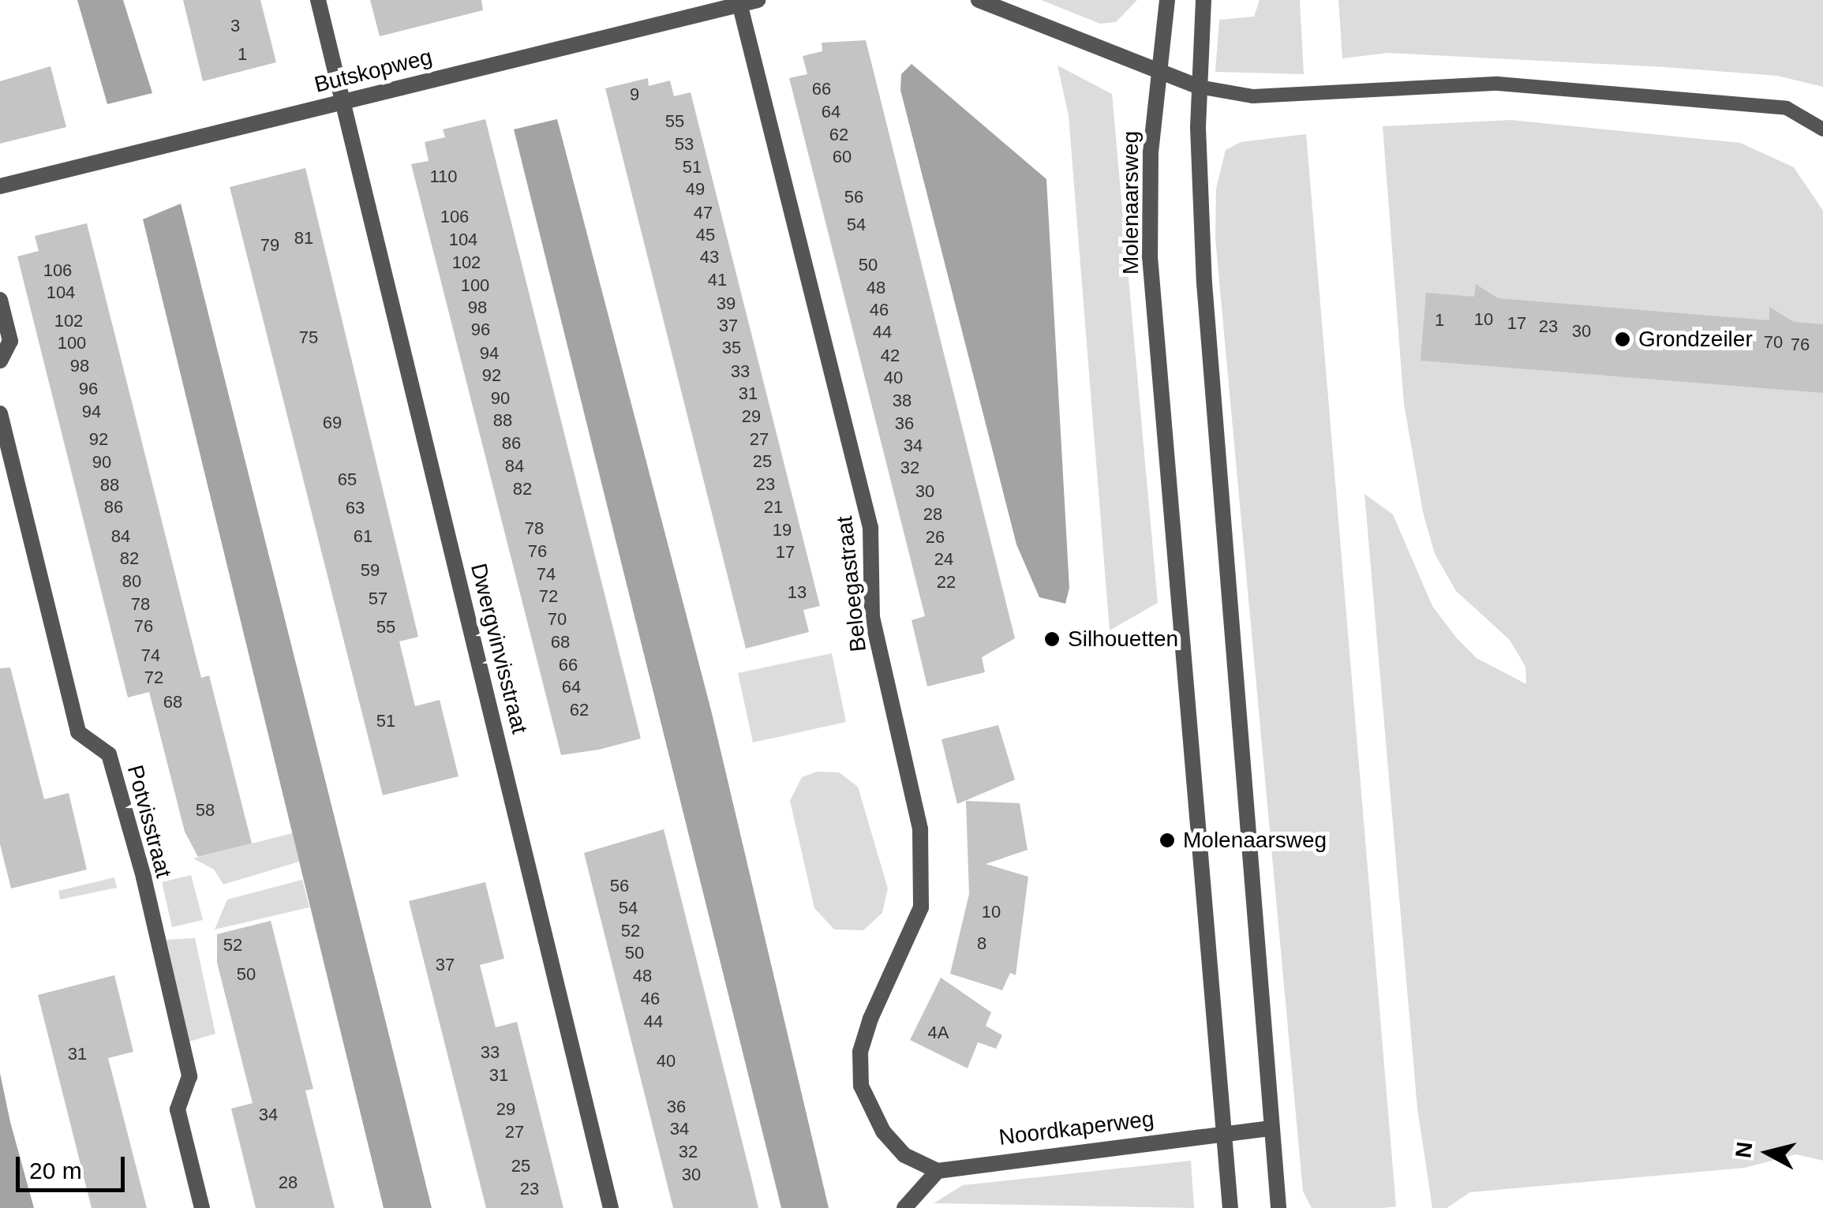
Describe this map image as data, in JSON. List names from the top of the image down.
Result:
{
  "streets": {
    "street": [
      "Butskopweg",
      "Molenaarsweg",
      "Beloegastraat",
      "Dwergvinvisstraat",
      "Potvisstraat",
      "Noordkaperweg"
    ]
  },
  "crossings": [
    ["Butskopweg", "Beloegastraat"],
    ["Butskopweg", "Dwergvinvisstraat"],
    ["Molenaarsweg", "Noordkaperweg"],
    ["Beloegastraat", "Noordkaperweg"]
  ],
  "places": ["Grondzeiler", "Silhouetten", "Molenaarsweg"],
  "house_numbers": [
    "3",
    "1",
    "66",
    "9",
    "64",
    "55",
    "62",
    "53",
    "60",
    "51",
    "110",
    "49",
    "56",
    "47",
    "106",
    "54",
    "45",
    "81",
    "104",
    "79",
    "43",
    "102",
    "50",
    "106",
    "41",
    "100",
    "48",
    "104",
    "39",
    "98",
    "46",
    "10",
    "1",
    "102",
    "17",
    "37",
    "23",
    "96",
    "30",
    "44",
    "75",
    "70",
    "100",
    "76",
    "35",
    "94",
    "42",
    "98",
    "33",
    "92",
    "40",
    "96",
    "31",
    "90",
    "38",
    "94",
    "29",
    "88",
    "69",
    "36",
    "92",
    "27",
    "86",
    "34",
    "25",
    "90",
    "84",
    "32",
    "65",
    "23",
    "88",
    "82",
    "30",
    "86",
    "21",
    "63",
    "28",
    "78",
    "19",
    "84",
    "61",
    "26",
    "76",
    "17",
    "82",
    "24",
    "59",
    "74",
    "80",
    "22",
    "13",
    "72",
    "57",
    "78",
    "70",
    "76",
    "55",
    "68",
    "74",
    "66",
    "72",
    "64",
    "68",
    "62",
    "51",
    "58",
    "56",
    "54",
    "10",
    "52",
    "8",
    "52",
    "50",
    "37",
    "50",
    "48",
    "46",
    "44",
    "4A",
    "33",
    "31",
    "40",
    "31",
    "36",
    "29",
    "34",
    "34",
    "27",
    "32",
    "25",
    "30",
    "28",
    "23"
  ],
  "scale_bar": "20 m",
  "north": "left"
}
